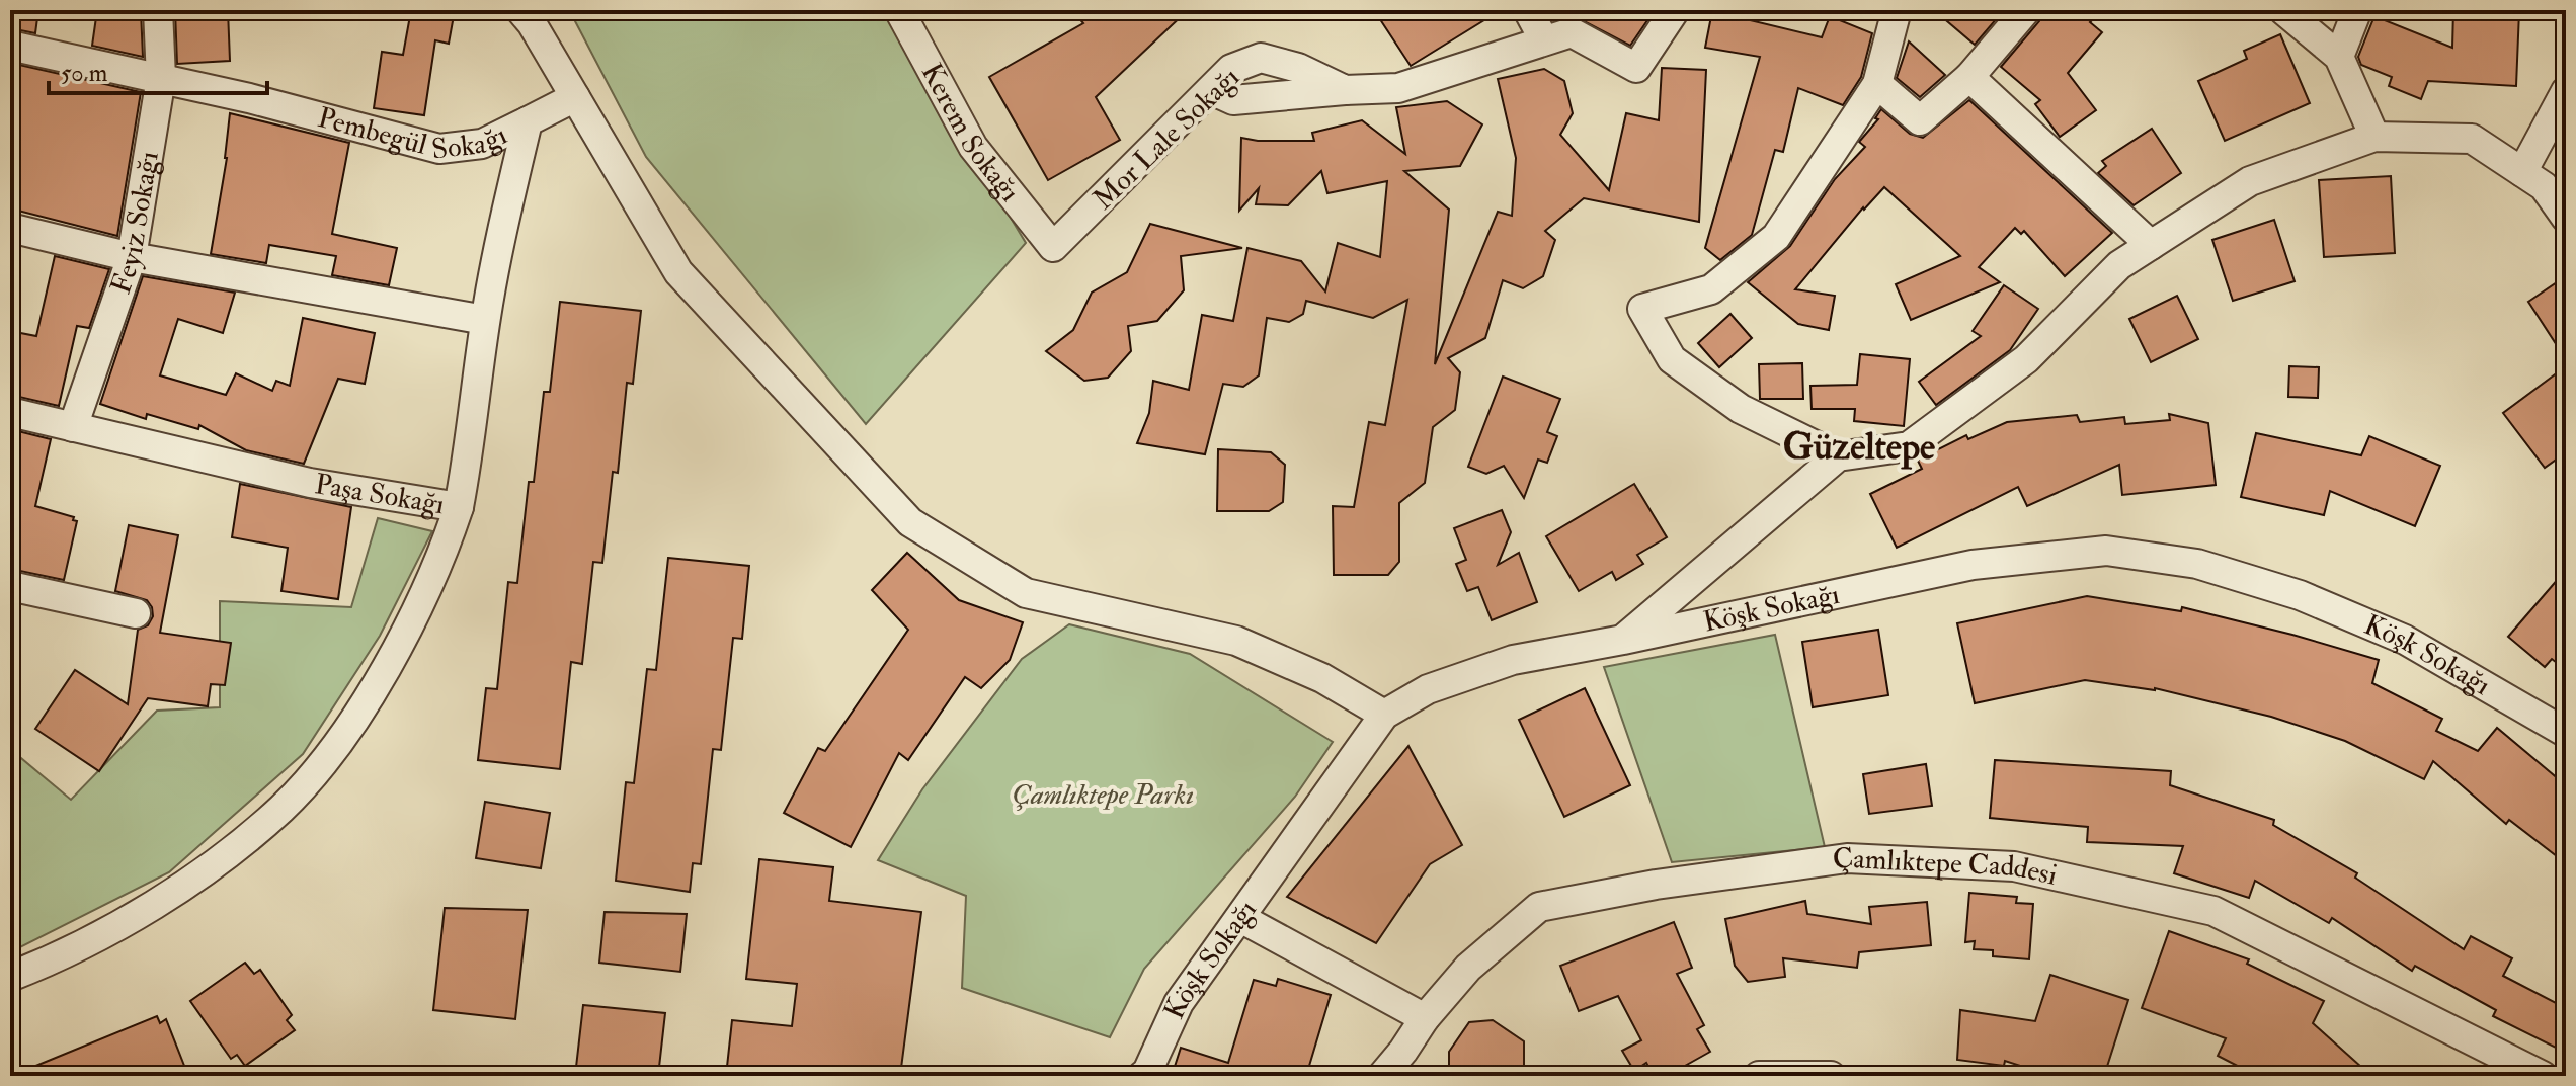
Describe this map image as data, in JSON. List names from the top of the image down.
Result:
{
  "streets": {
    "street": [
      "Pembegül Sokağı",
      "Kerem Sokağı",
      "Mor Lale Sokağı",
      "Feyiz Sokağı",
      "Paşa Sokağı",
      "Köşk Sokağı",
      "Çamlıktepe Caddesi"
    ]
  },
  "crossings": [
    ["Pembegül Sokağı", "Feyiz Sokağı"],
    ["Pembegül Sokağı", "Paşa Sokağı"],
    ["Kerem Sokağı", "Mor Lale Sokağı"],
    ["Feyiz Sokağı", "Paşa Sokağı"]
  ],
  "districts": ["Güzeltepe"],
  "parks": ["Çamlıktepe Parkı"],
  "scale_bar": "50 m"
}
